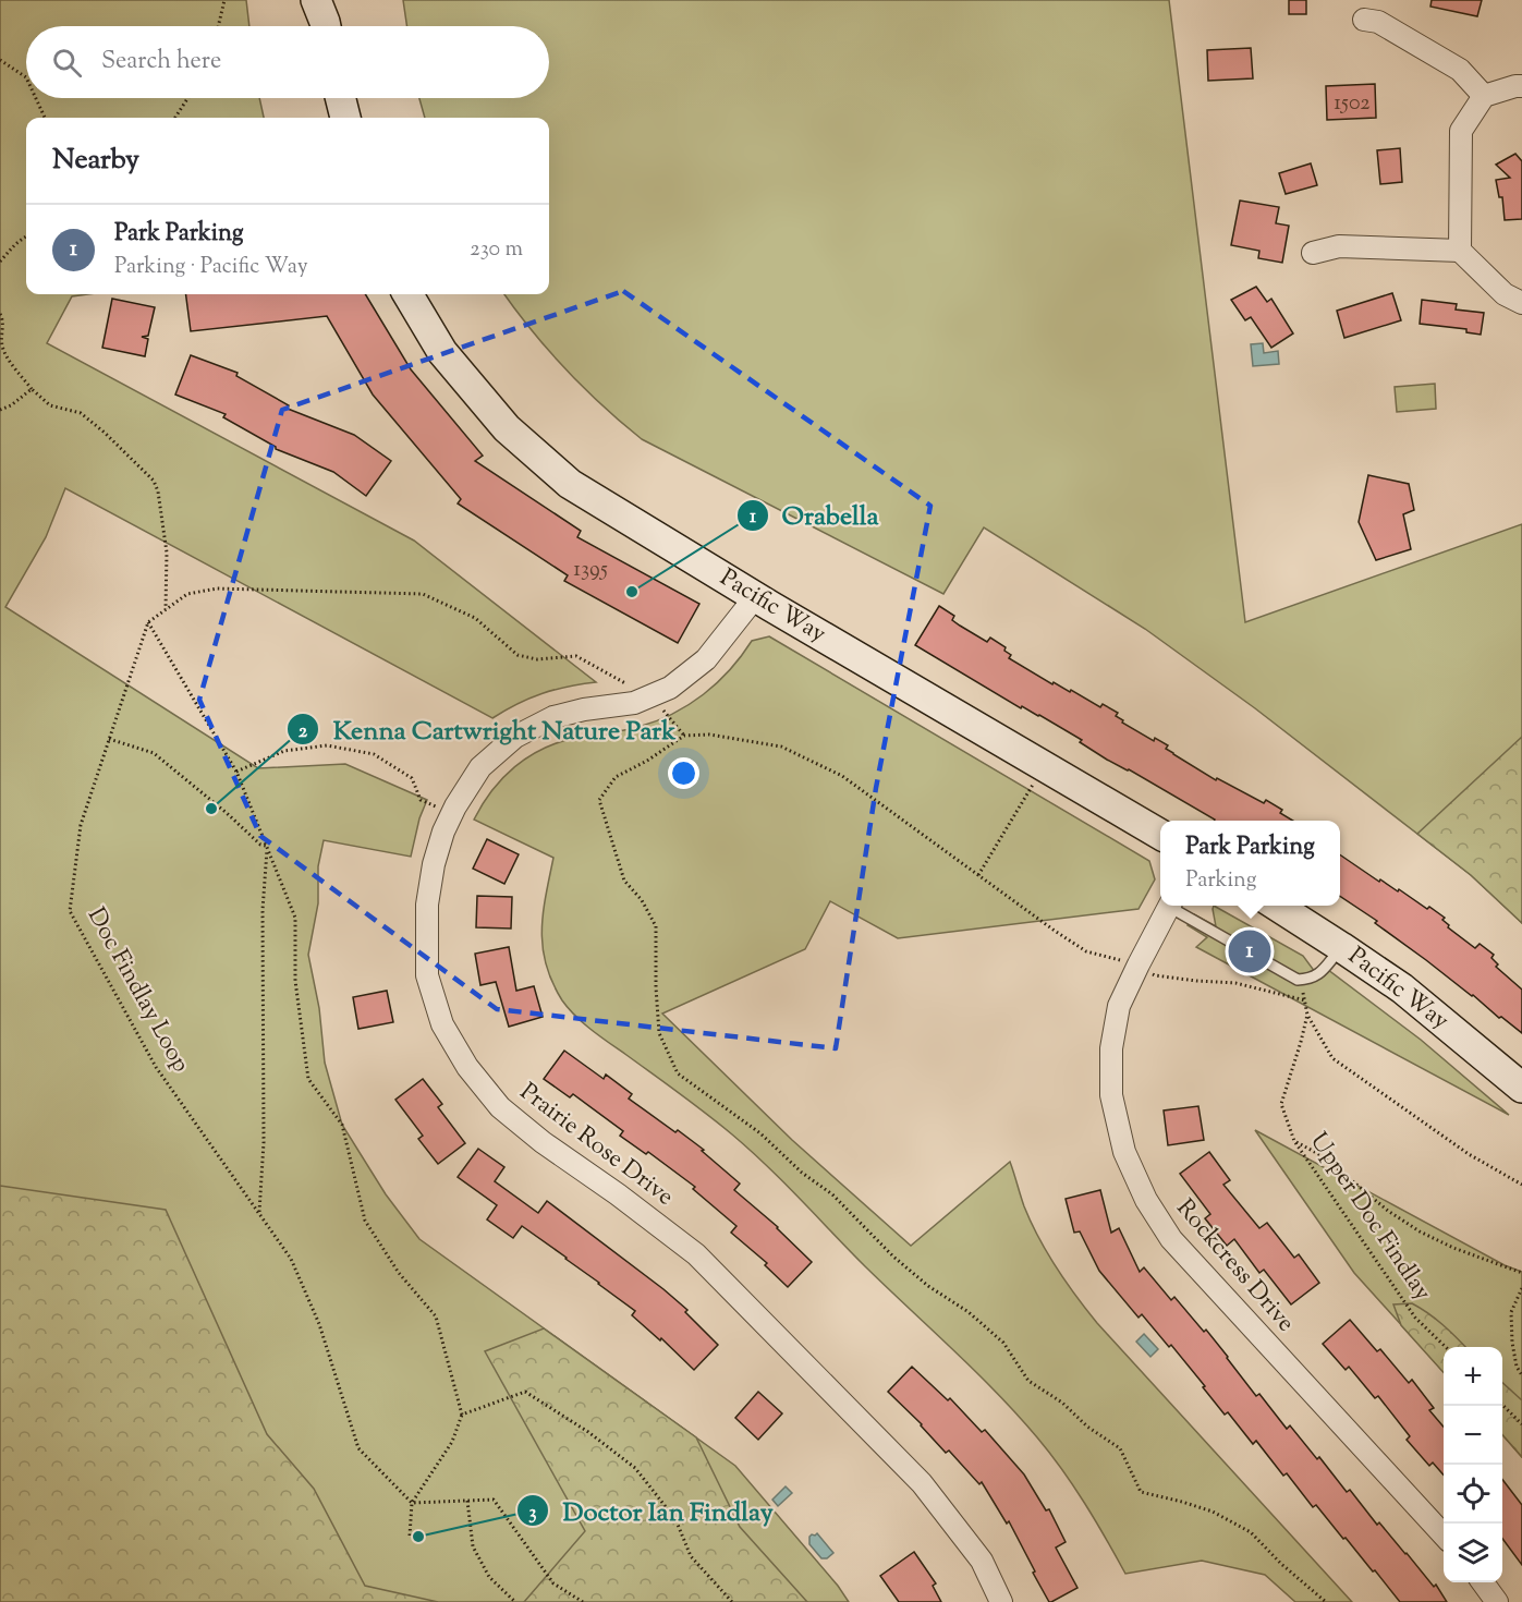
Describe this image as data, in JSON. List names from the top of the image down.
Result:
{
  "streets": {
    "street": ["Pacific Way", "Prairie Rose Drive", "Rockcress Drive"],
    "path": ["Doc Findlay Loop", "Upper Doc Findlay"]
  },
  "crossings": [
    ["Pacific Way", "Prairie Rose Drive"]
  ],
  "places": ["Orabella", "Kenna Cartwright Nature Park", "Doctor Ian Findlay"],
  "house_numbers": ["1502", "1395"],
  "page": {
    "search": "Search here",
    "heading": "Nearby",
    "list": [
      {
        "mark": "1",
        "name": "Park Parking",
        "note": "Parking · Pacific Way",
        "value": "230 m"
      }
    ],
    "popup": ["Park Parking", "Parking"],
    "pins": "1",
    "map_buttons": ["+", "−"]
  }
}
